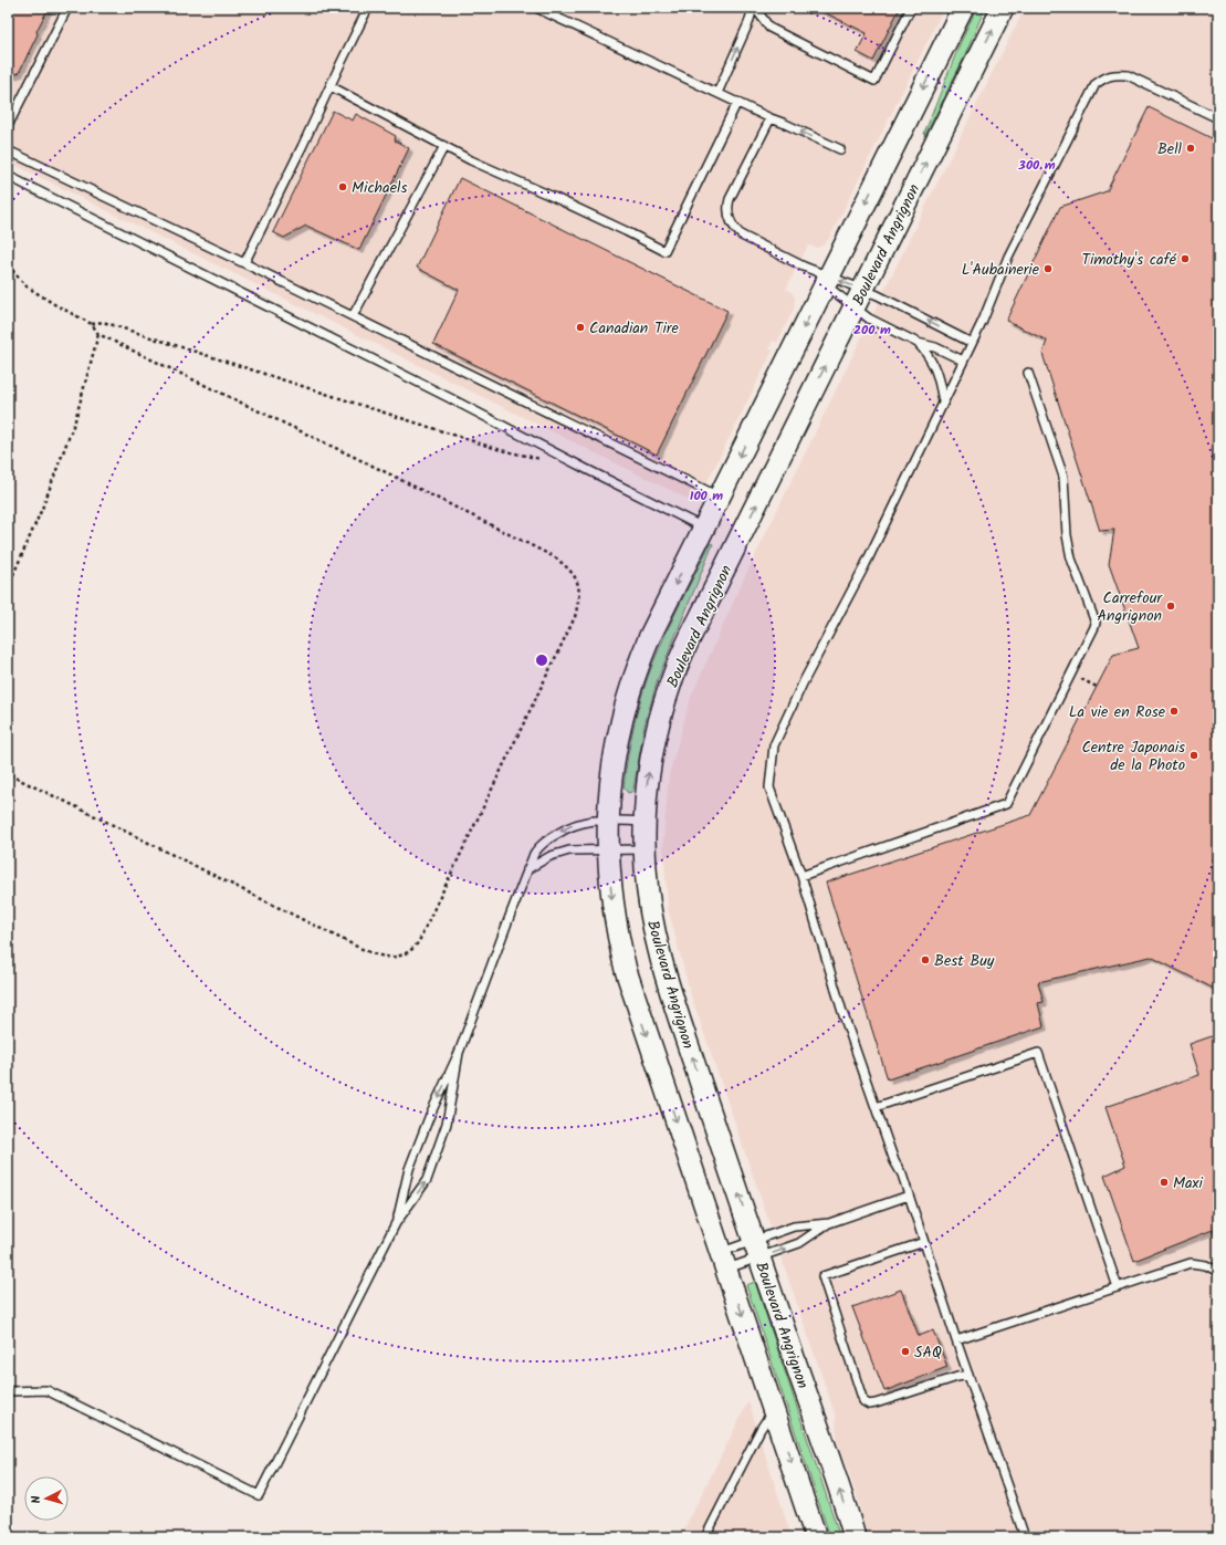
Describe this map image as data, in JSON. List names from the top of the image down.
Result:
{
  "streets": {
    "main road": ["Boulevard Angrignon"]
  },
  "places": [
    "Bell",
    "Michaels",
    "Timothy's café",
    "L'Aubainerie",
    "Canadian Tire",
    "Carrefour Angrignon",
    "La vie en Rose",
    "Centre Japonais de la Photo",
    "Best Buy",
    "Maxi",
    "SAQ"
  ],
  "north": "left",
  "rings": ["300 m", "200 m", "100 m"]
}
